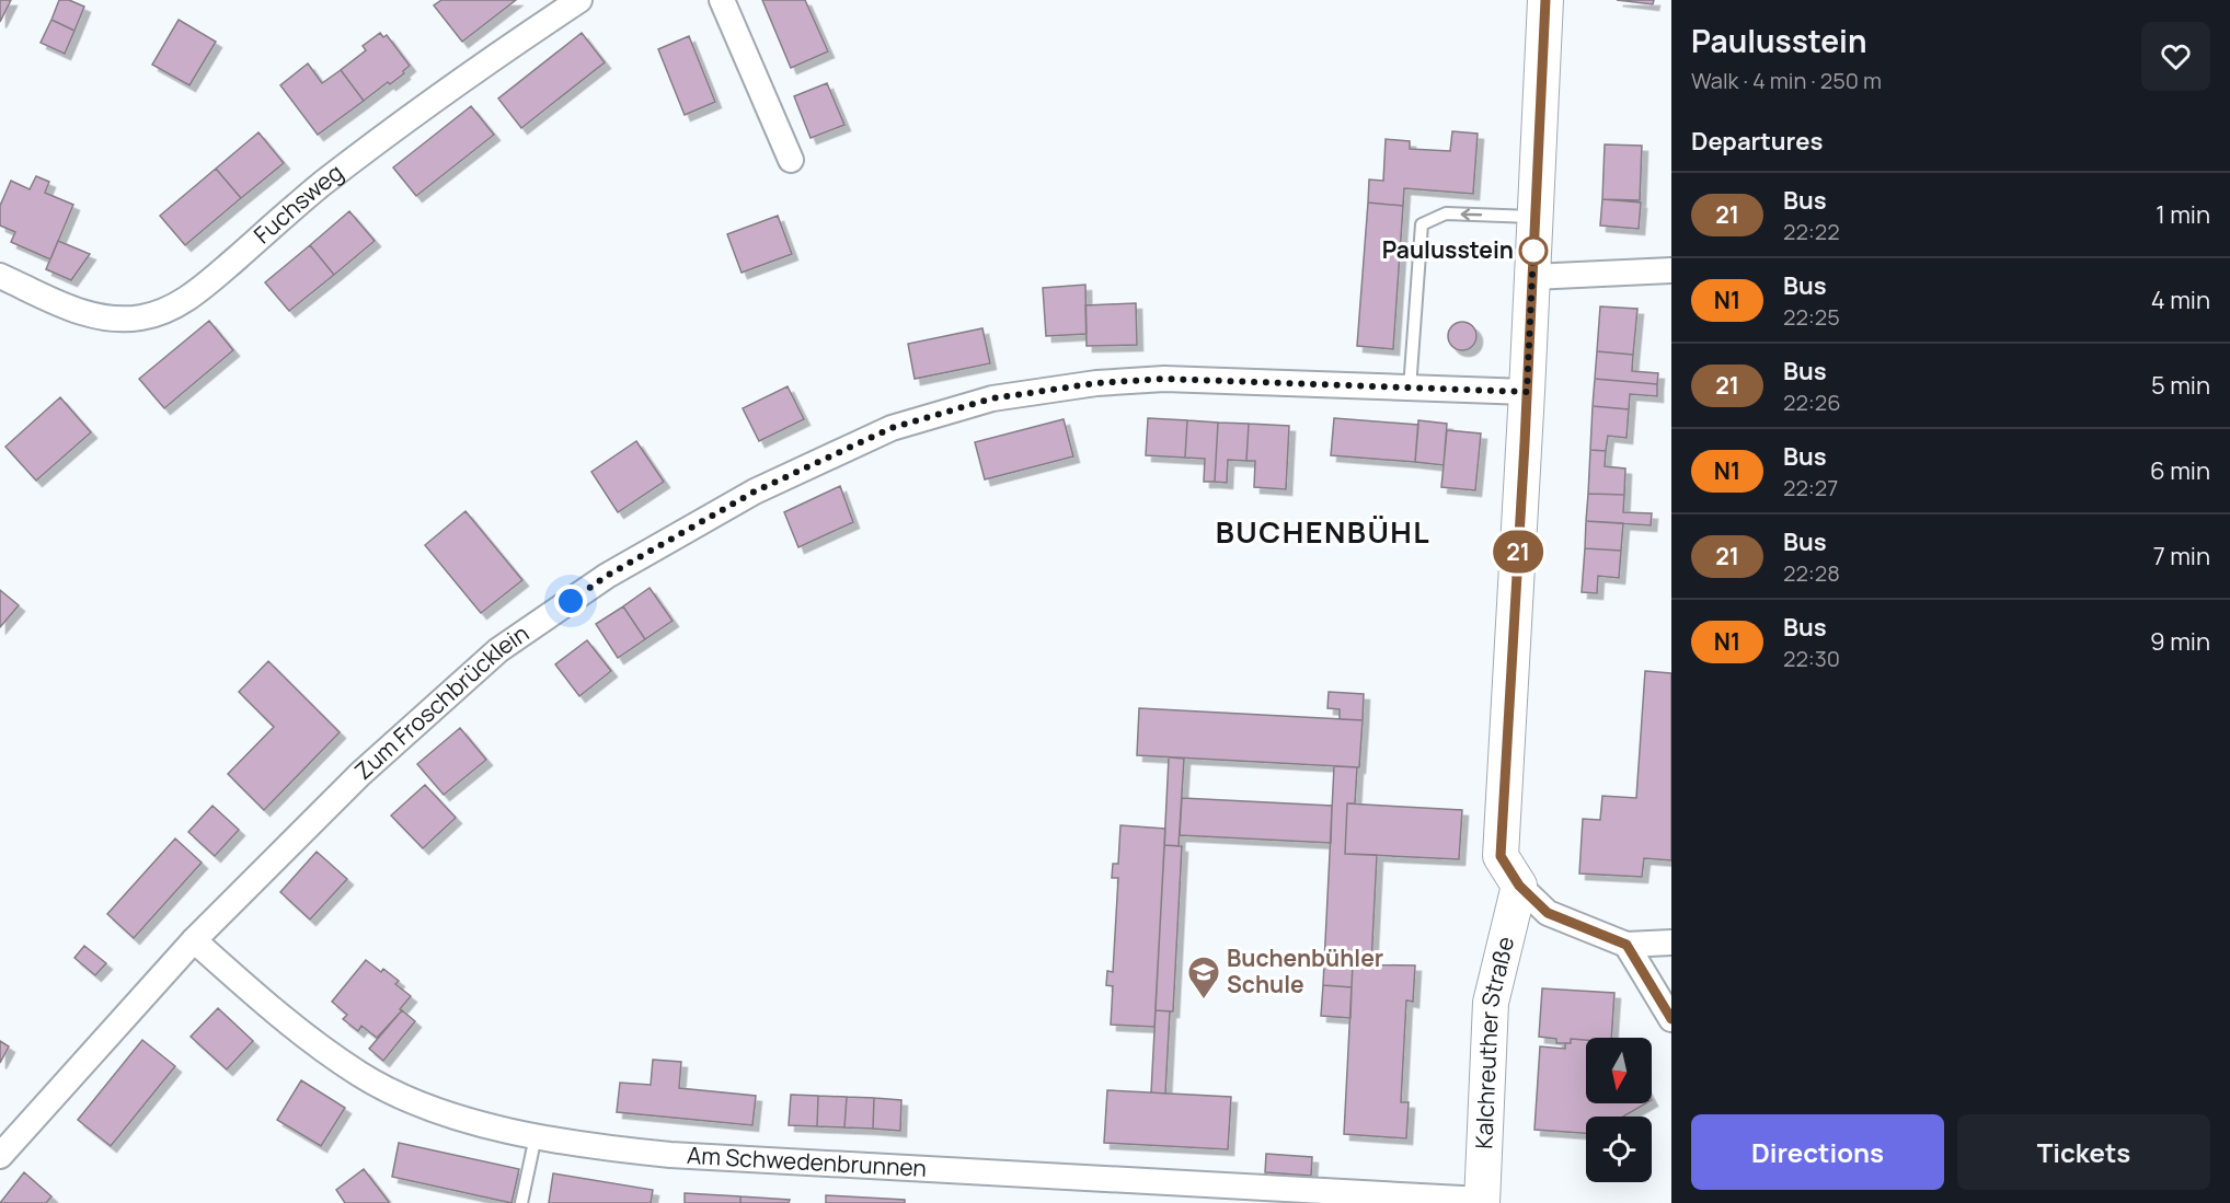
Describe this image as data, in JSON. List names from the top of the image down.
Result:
{
  "streets": {
    "street": [
      "Fuchsweg",
      "Zum Froschbrücklein",
      "Kalchreuther Straße",
      "Am Schwedenbrunnen"
    ]
  },
  "crossings": [
    ["Zum Froschbrücklein", "Am Schwedenbrunnen"],
    ["Kalchreuther Straße", "Am Schwedenbrunnen"]
  ],
  "districts": ["BUCHENBÜHL"],
  "places": {
    "other": ["Paulusstein"],
    "school or university": ["Buchenbühler Schule"]
  },
  "lines": ["bus line 21"],
  "north": "bottom",
  "page": {
    "on_map": "21",
    "heading": [
      ["Paulusstein", "Walk · 4 min · 250 m"],
      "Departures"
    ],
    "list": [
      {
        "mark": "21",
        "name": "Bus",
        "note": "22:22",
        "value": "1 min"
      },
      {
        "mark": "N1",
        "name": "Bus",
        "note": "22:25",
        "value": "4 min"
      },
      {
        "mark": "21",
        "name": "Bus",
        "note": "22:26",
        "value": "5 min"
      },
      {
        "mark": "N1",
        "name": "Bus",
        "note": "22:27",
        "value": "6 min"
      },
      {
        "mark": "21",
        "name": "Bus",
        "note": "22:28",
        "value": "7 min"
      },
      {
        "mark": "N1",
        "name": "Bus",
        "note": "22:30",
        "value": "9 min"
      }
    ],
    "buttons": ["Directions", "Tickets"]
  }
}
